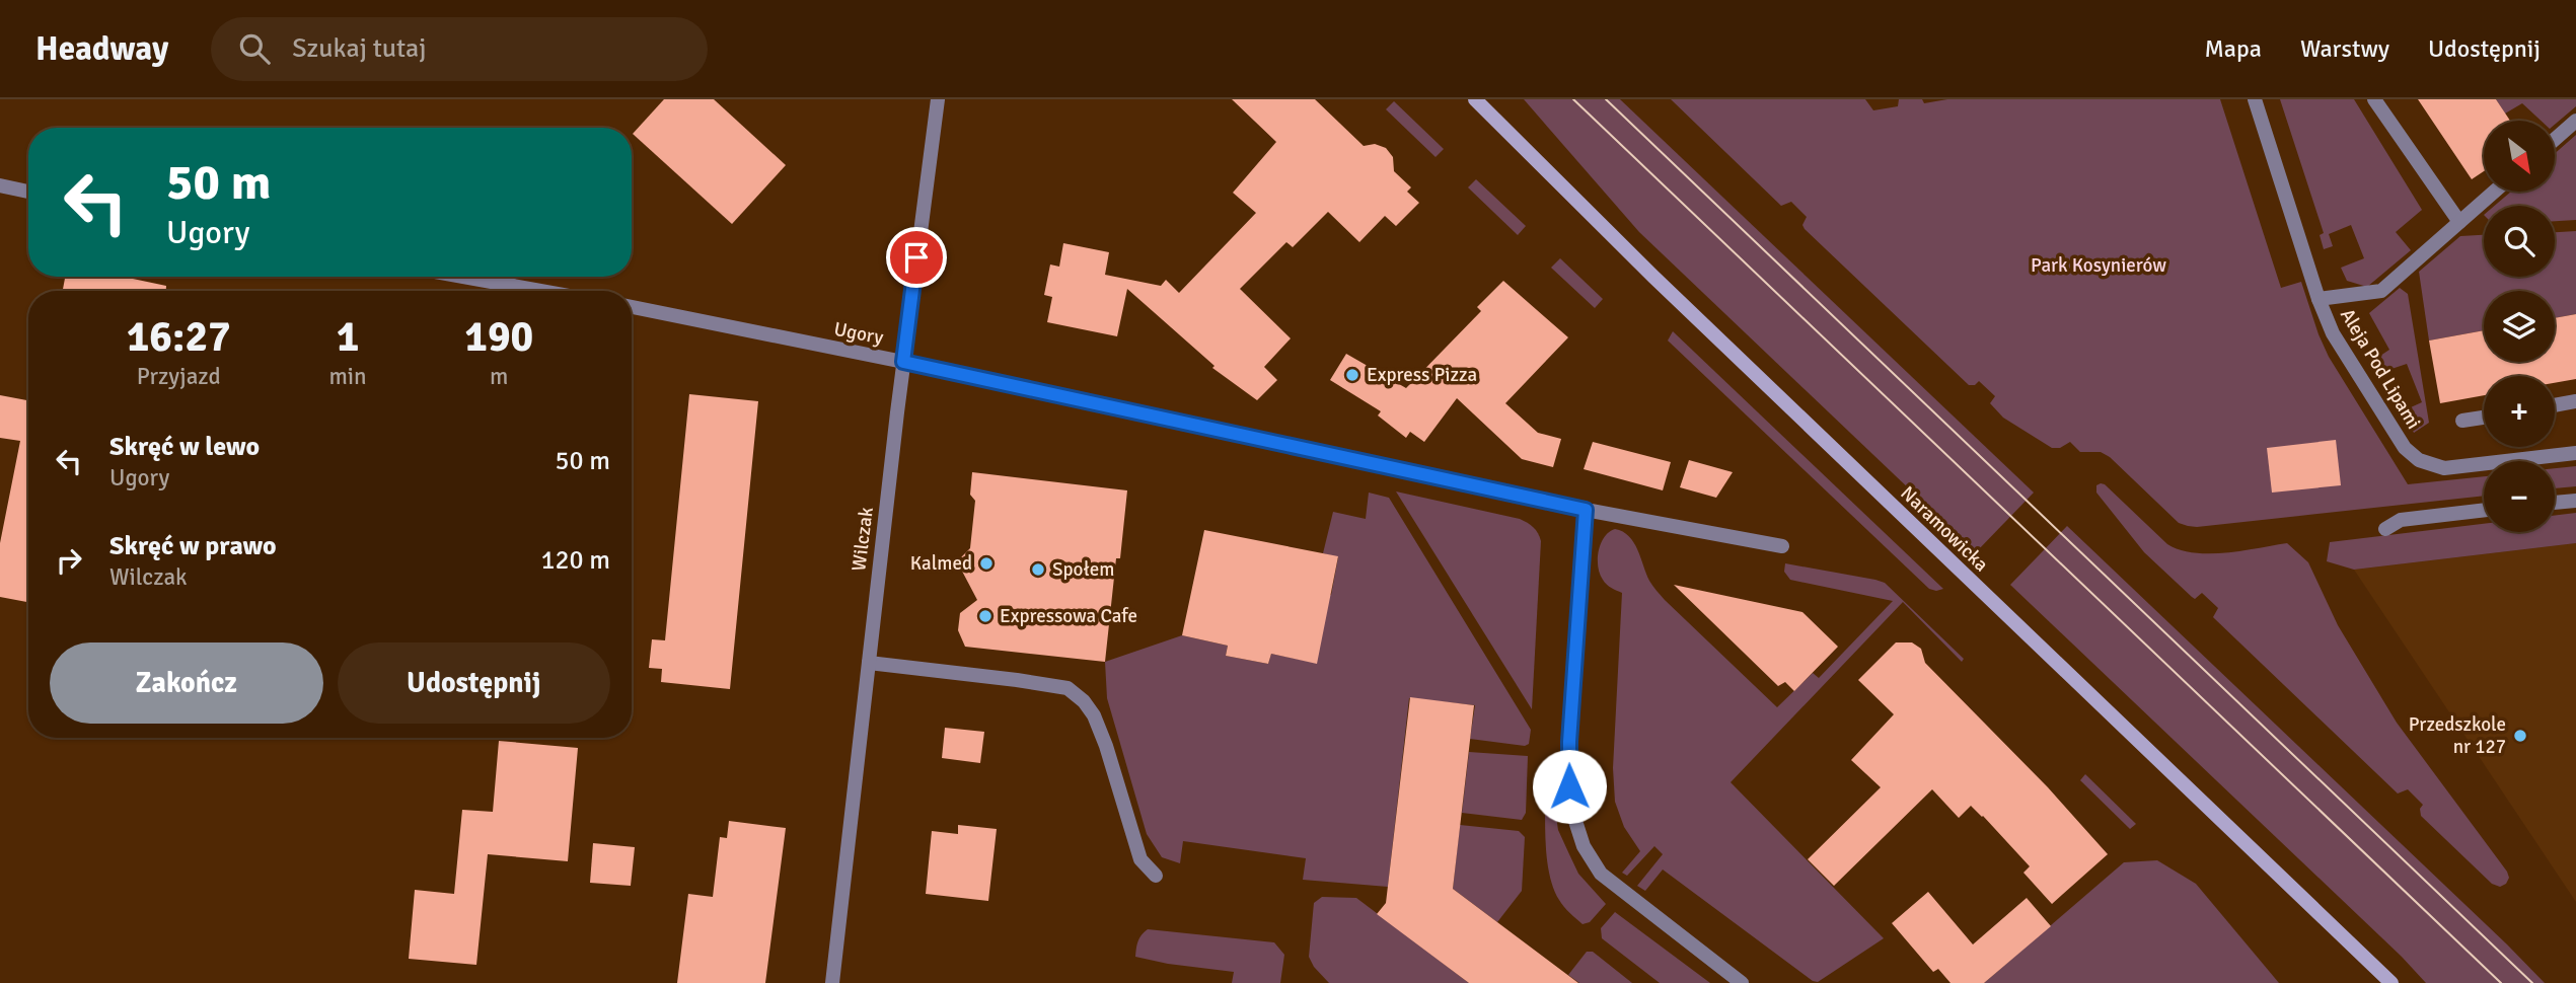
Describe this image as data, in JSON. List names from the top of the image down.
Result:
{
  "streets": {
    "street": [
      "Ugory",
      "Aleja Pod Lipami",
      "Naramowicka",
      "Wilczak"
    ]
  },
  "crossings": [
    ["Ugory", "Wilczak"]
  ],
  "parks": ["Park Kosynierów"],
  "places": [
    "Express Pizza",
    "Kalmed",
    "Społem",
    "Expressowa Cafe",
    "Przedszkole nr 127"
  ],
  "north": "bottom right",
  "page": {
    "header": "Headway",
    "search": "Szukaj tutaj",
    "nav": ["Mapa", "Warstwy", "Udostępnij"],
    "map_buttons": ["+", "−"],
    "turn": ["50 m", "Ugory"],
    "eta": [
      "16:27",
      "Przyjazd",
      "1",
      "min",
      "190",
      "m"
    ],
    "list": [
      {
        "name": "Skręć w lewo",
        "note": "Ugory",
        "value": "50 m"
      },
      {
        "name": "Skręć w prawo",
        "note": "Wilczak",
        "value": "120 m"
      }
    ],
    "buttons": ["Zakończ", "Udostępnij"]
  }
}
